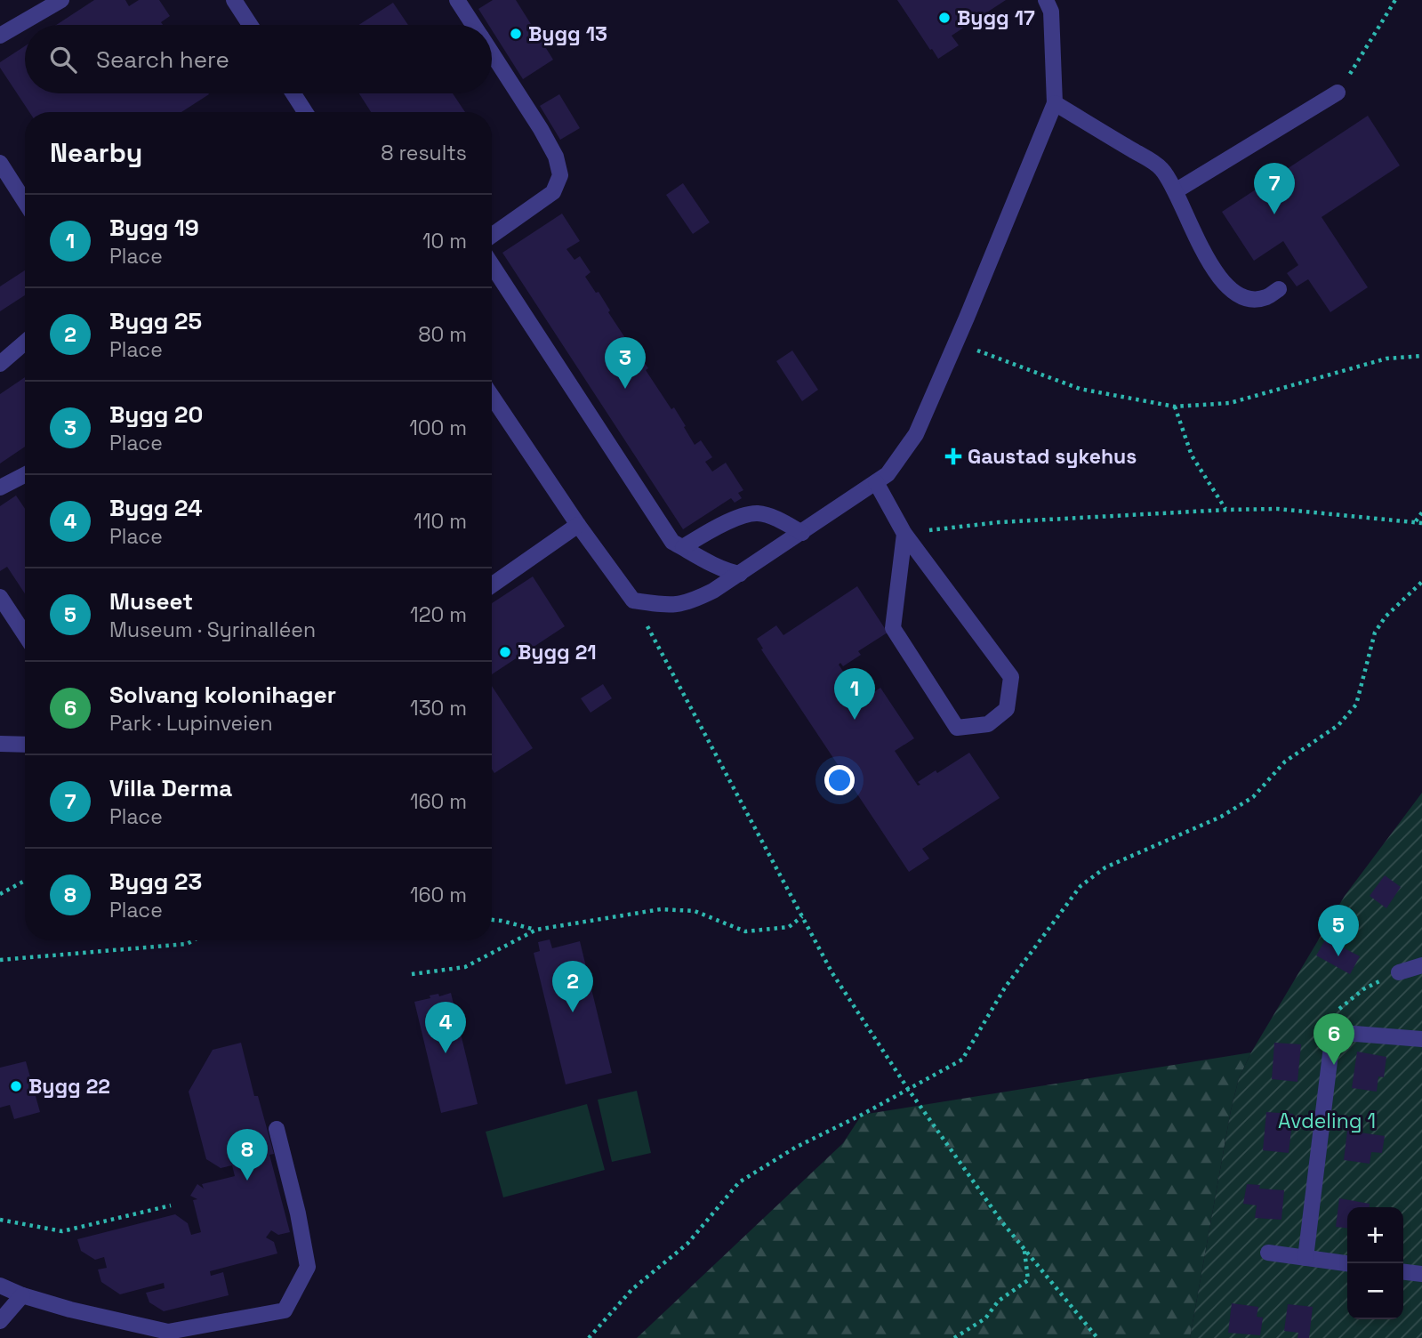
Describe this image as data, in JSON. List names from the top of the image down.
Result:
{
  "parks": ["Avdeling 1"],
  "places": {
    "other": [
      "Bygg 17",
      "Bygg 13",
      "Bygg 21",
      "Bygg 22"
    ],
    "health": ["Gaustad sykehus"]
  },
  "page": {
    "search": "Search here",
    "heading": ["Nearby", "8 results"],
    "pins": [
      "7",
      "3",
      "1",
      "5",
      "2",
      "4",
      "6",
      "8"
    ],
    "list": [
      {
        "mark": "1",
        "name": "Bygg 19",
        "note": "Place",
        "value": "10 m"
      },
      {
        "mark": "2",
        "name": "Bygg 25",
        "note": "Place",
        "value": "80 m"
      },
      {
        "mark": "3",
        "name": "Bygg 20",
        "note": "Place",
        "value": "100 m"
      },
      {
        "mark": "4",
        "name": "Bygg 24",
        "note": "Place",
        "value": "110 m"
      },
      {
        "mark": "5",
        "name": "Museet",
        "note": "Museum · Syrinalléen",
        "value": "120 m"
      },
      {
        "mark": "6",
        "name": "Solvang kolonihager",
        "note": "Park · Lupinveien",
        "value": "130 m"
      },
      {
        "mark": "7",
        "name": "Villa Derma",
        "note": "Place",
        "value": "160 m"
      },
      {
        "mark": "8",
        "name": "Bygg 23",
        "note": "Place",
        "value": "160 m"
      }
    ],
    "map_buttons": ["+", "−"]
  }
}
